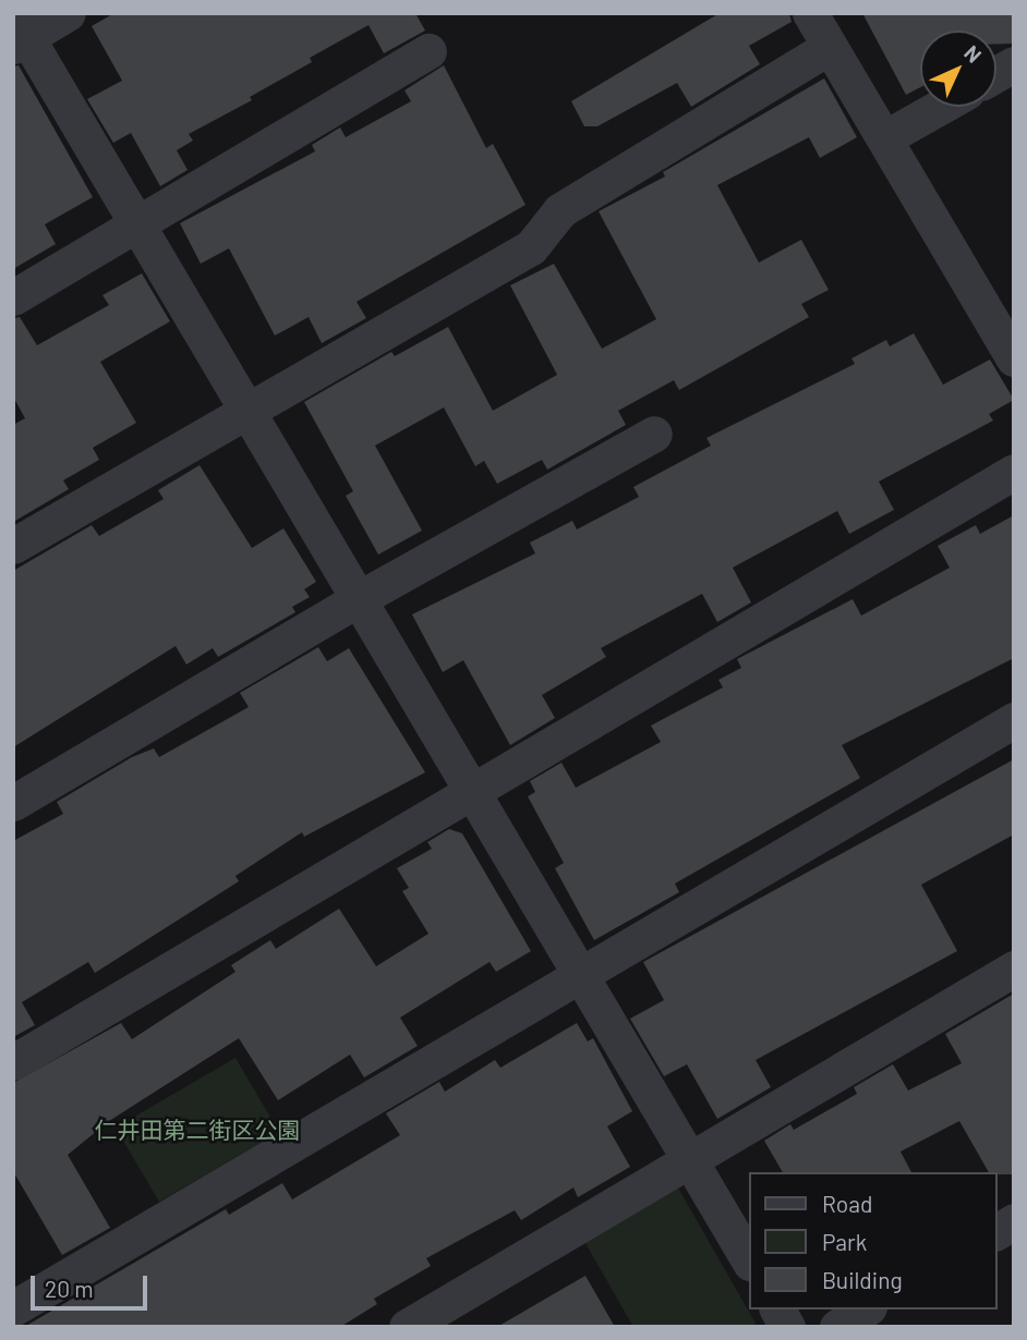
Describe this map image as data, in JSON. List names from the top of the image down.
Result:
{
  "parks": ["仁井田第二街区公園"],
  "legend": ["Road", "Park", "Building"],
  "scale_bar": "20 m",
  "north": "top right"
}
